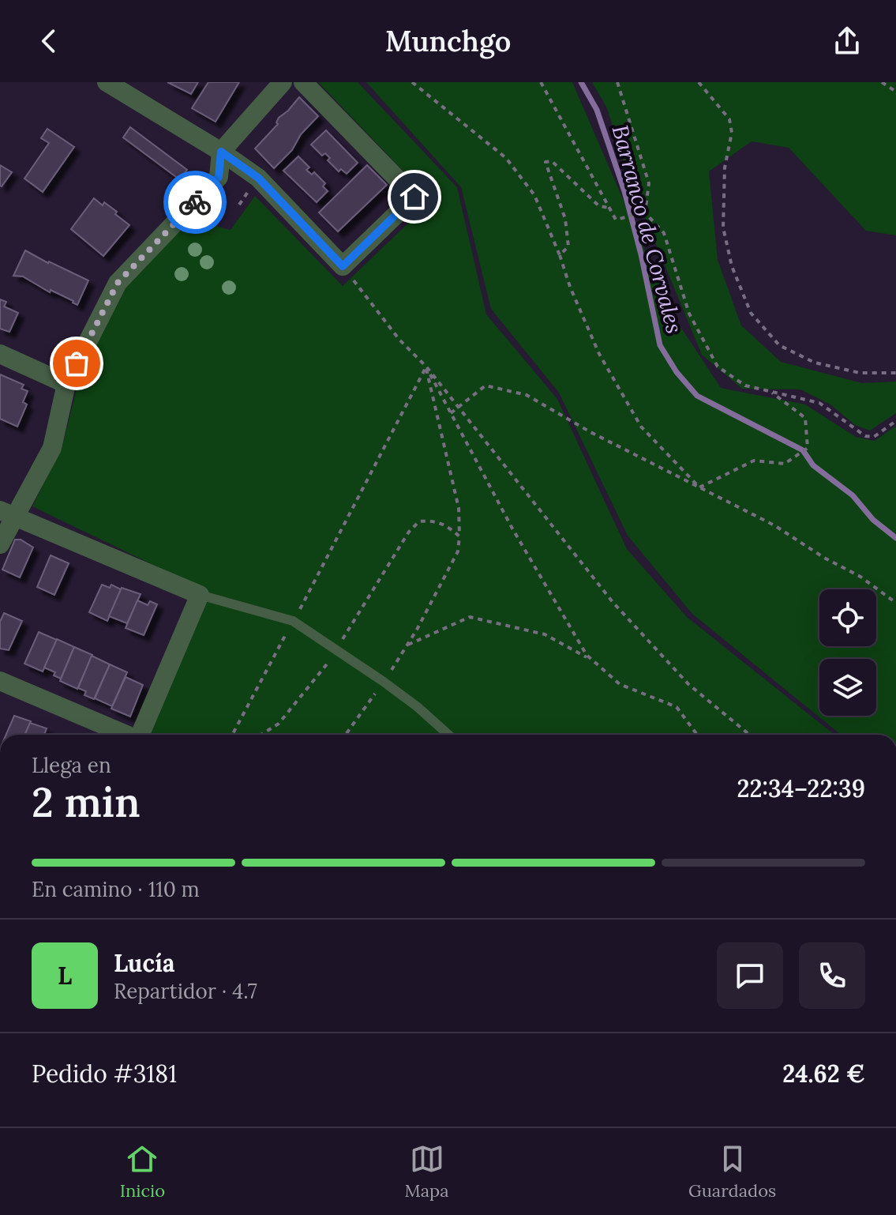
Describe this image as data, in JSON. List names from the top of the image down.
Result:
{
  "water": ["Barranco de Corvales"],
  "page": {
    "header": "Munchgo",
    "heading": ["2 min", "Llega en", "22:34–22:39"],
    "panel": [
      "Lucía",
      "Repartidor · 4.7",
      "Pedido #3181",
      "24.62 €"
    ],
    "bar": "En camino · 110 m",
    "round": "L",
    "tabs": ["Inicio", "Mapa", "Guardados"]
  }
}
